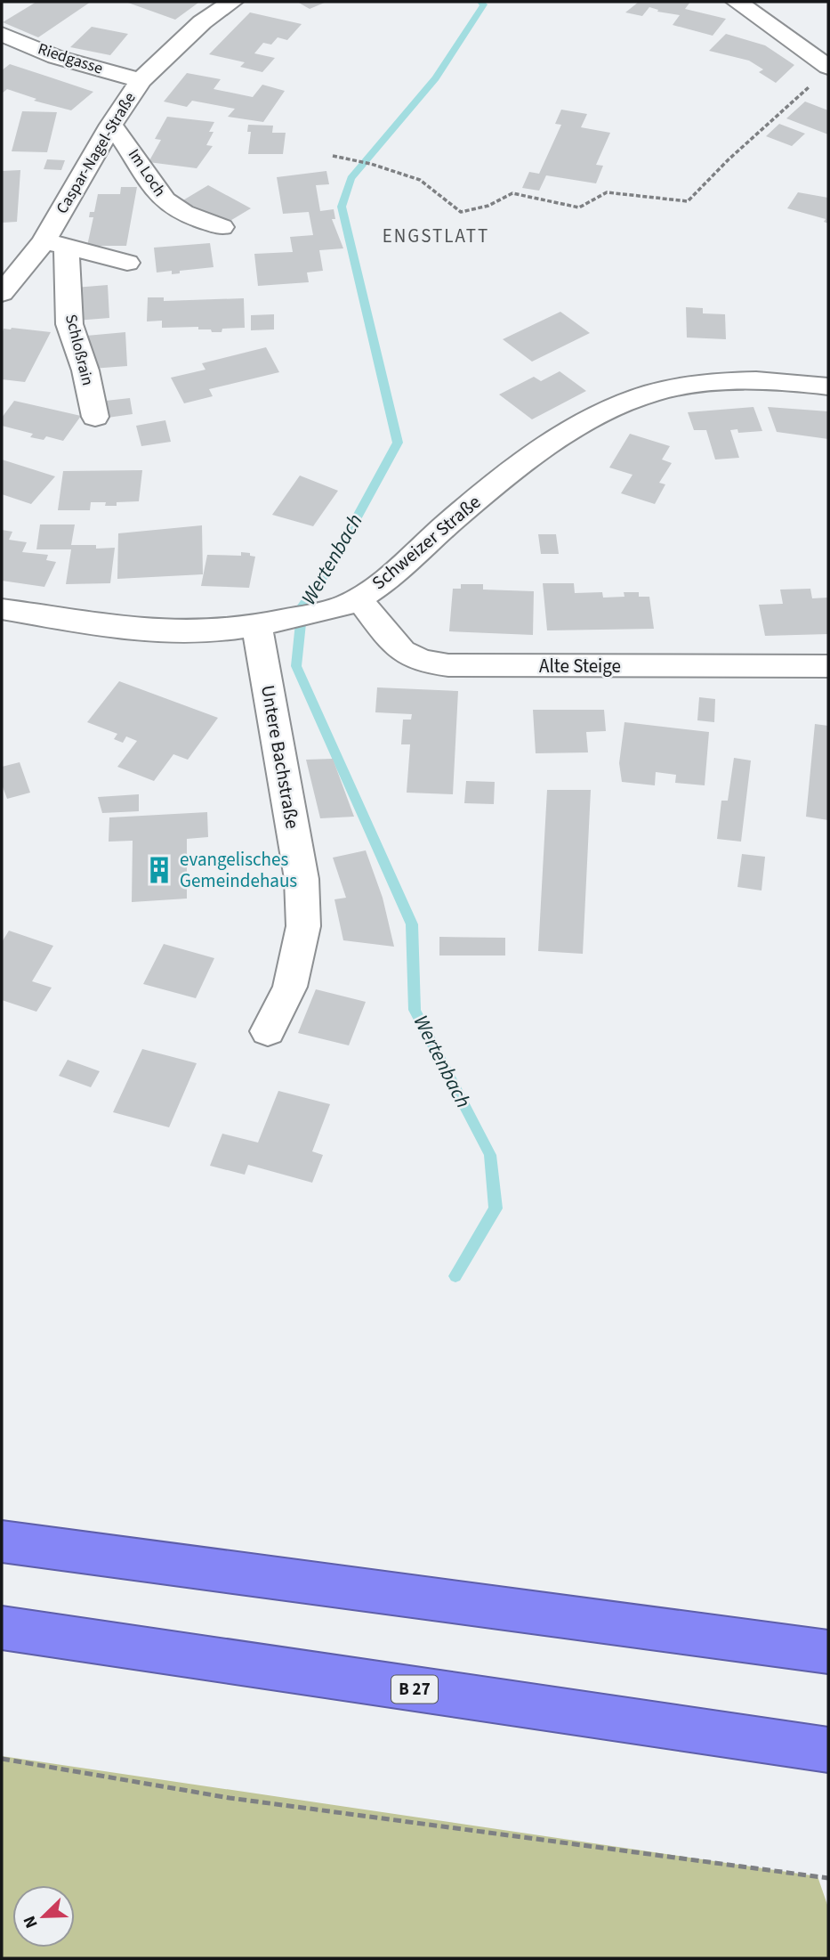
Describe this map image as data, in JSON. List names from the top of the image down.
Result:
{
  "streets": {
    "highway": ["B 27"],
    "street": [
      "Riedgasse",
      "Caspar-Nagel-Straße",
      "Im Loch",
      "Schloßrain",
      "Schweizer Straße",
      "Alte Steige",
      "Untere Bachstraße"
    ]
  },
  "crossings": [
    ["Riedgasse", "Caspar-Nagel-Straße"],
    ["Caspar-Nagel-Straße", "Im Loch"],
    ["Caspar-Nagel-Straße", "Schloßrain"],
    ["Schweizer Straße", "Alte Steige"],
    ["Schweizer Straße", "Untere Bachstraße"]
  ],
  "districts": ["ENGSTLATT"],
  "water": ["Wertenbach"],
  "places": {
    "building": ["evangelisches Gemeindehaus"]
  },
  "north": "bottom left"
}
